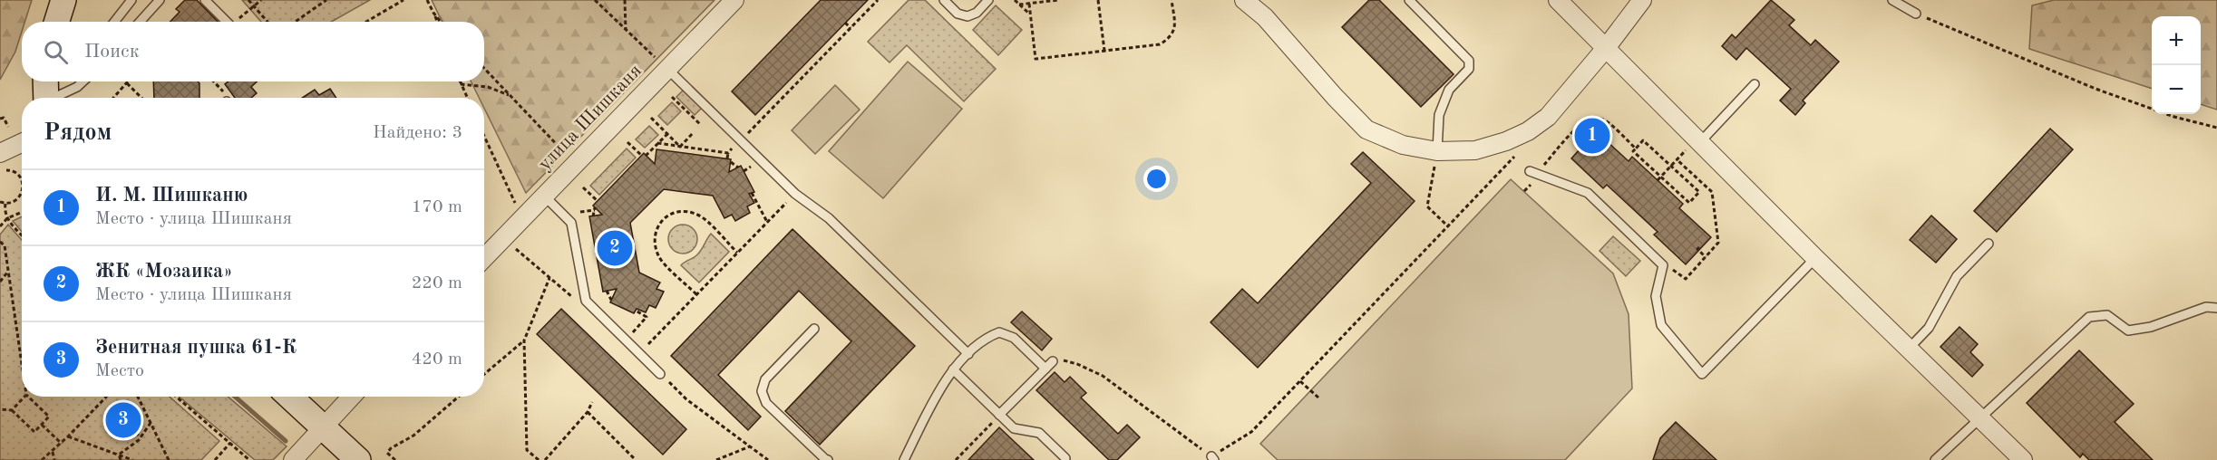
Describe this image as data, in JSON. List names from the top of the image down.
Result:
{
  "streets": {
    "street": ["улица Шишканя"]
  },
  "page": {
    "map_buttons": ["+", "−"],
    "search": "Поиск",
    "heading": ["Рядом", "Найдено: 3"],
    "pins": ["1", "2", "3"],
    "list": [
      {
        "mark": "1",
        "name": "И. М. Шишканю",
        "note": "Место · улица Шишканя",
        "value": "170 m"
      },
      {
        "mark": "2",
        "name": "ЖК «Мозаика»",
        "note": "Место · улица Шишканя",
        "value": "220 m"
      },
      {
        "mark": "3",
        "name": "Зенитная пушка 61-К",
        "note": "Место",
        "value": "420 m"
      }
    ]
  }
}
